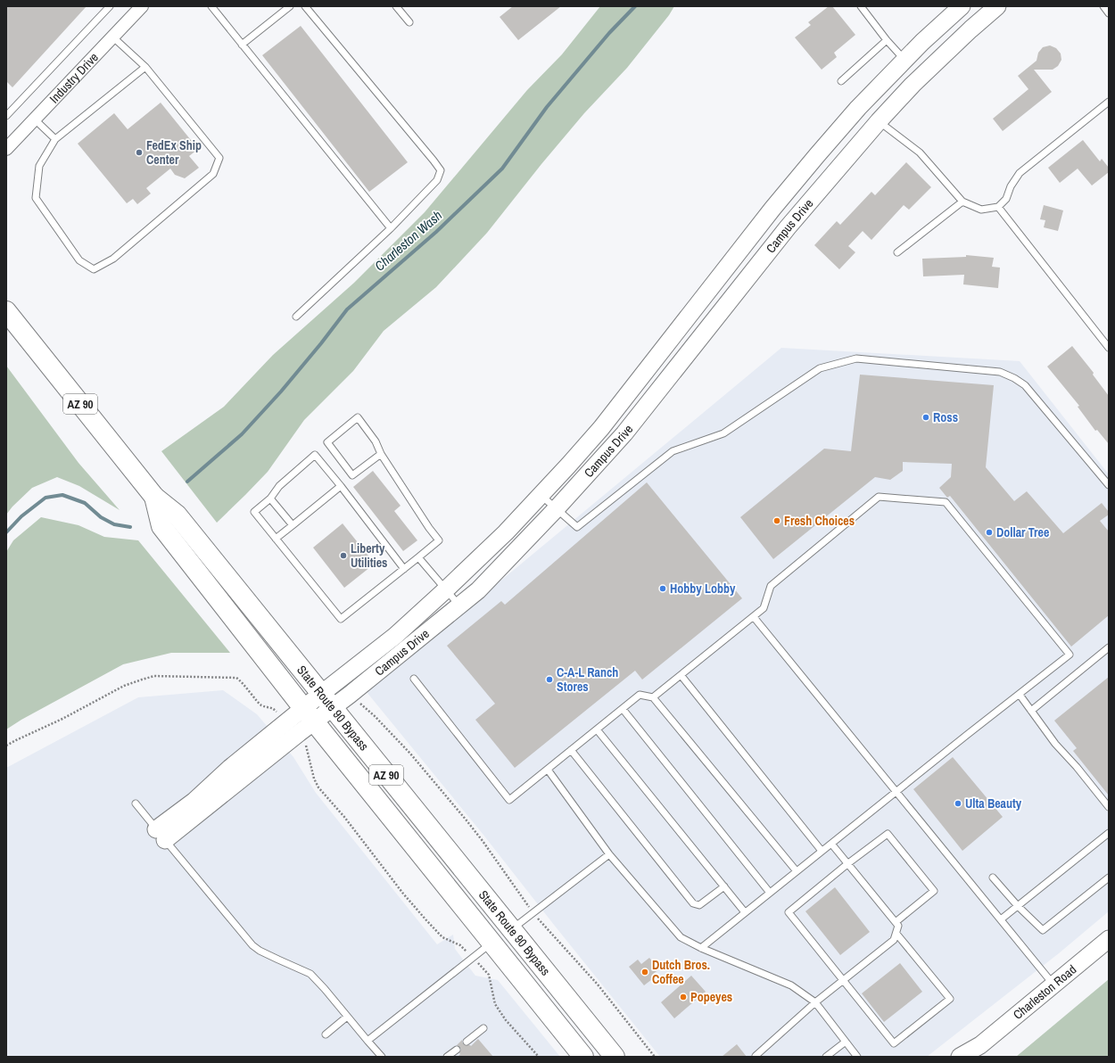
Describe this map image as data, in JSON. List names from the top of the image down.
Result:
{
  "streets": {
    "highway": ["AZ 90", "State Route 90 Bypass"],
    "street": ["Industry Drive", "Campus Drive", "Charleston Road"]
  },
  "crossings": [
    ["Campus Drive", "State Route 90 Bypass"]
  ],
  "water": ["Charleston Wash"],
  "places": [
    "FedEx Ship Center",
    "Ross",
    "Fresh Choices",
    "Dollar Tree",
    "Liberty Utilities",
    "Hobby Lobby",
    "C-A-L Ranch Stores",
    "Ulta Beauty",
    "Dutch Bros. Coffee",
    "Popeyes"
  ]
}
